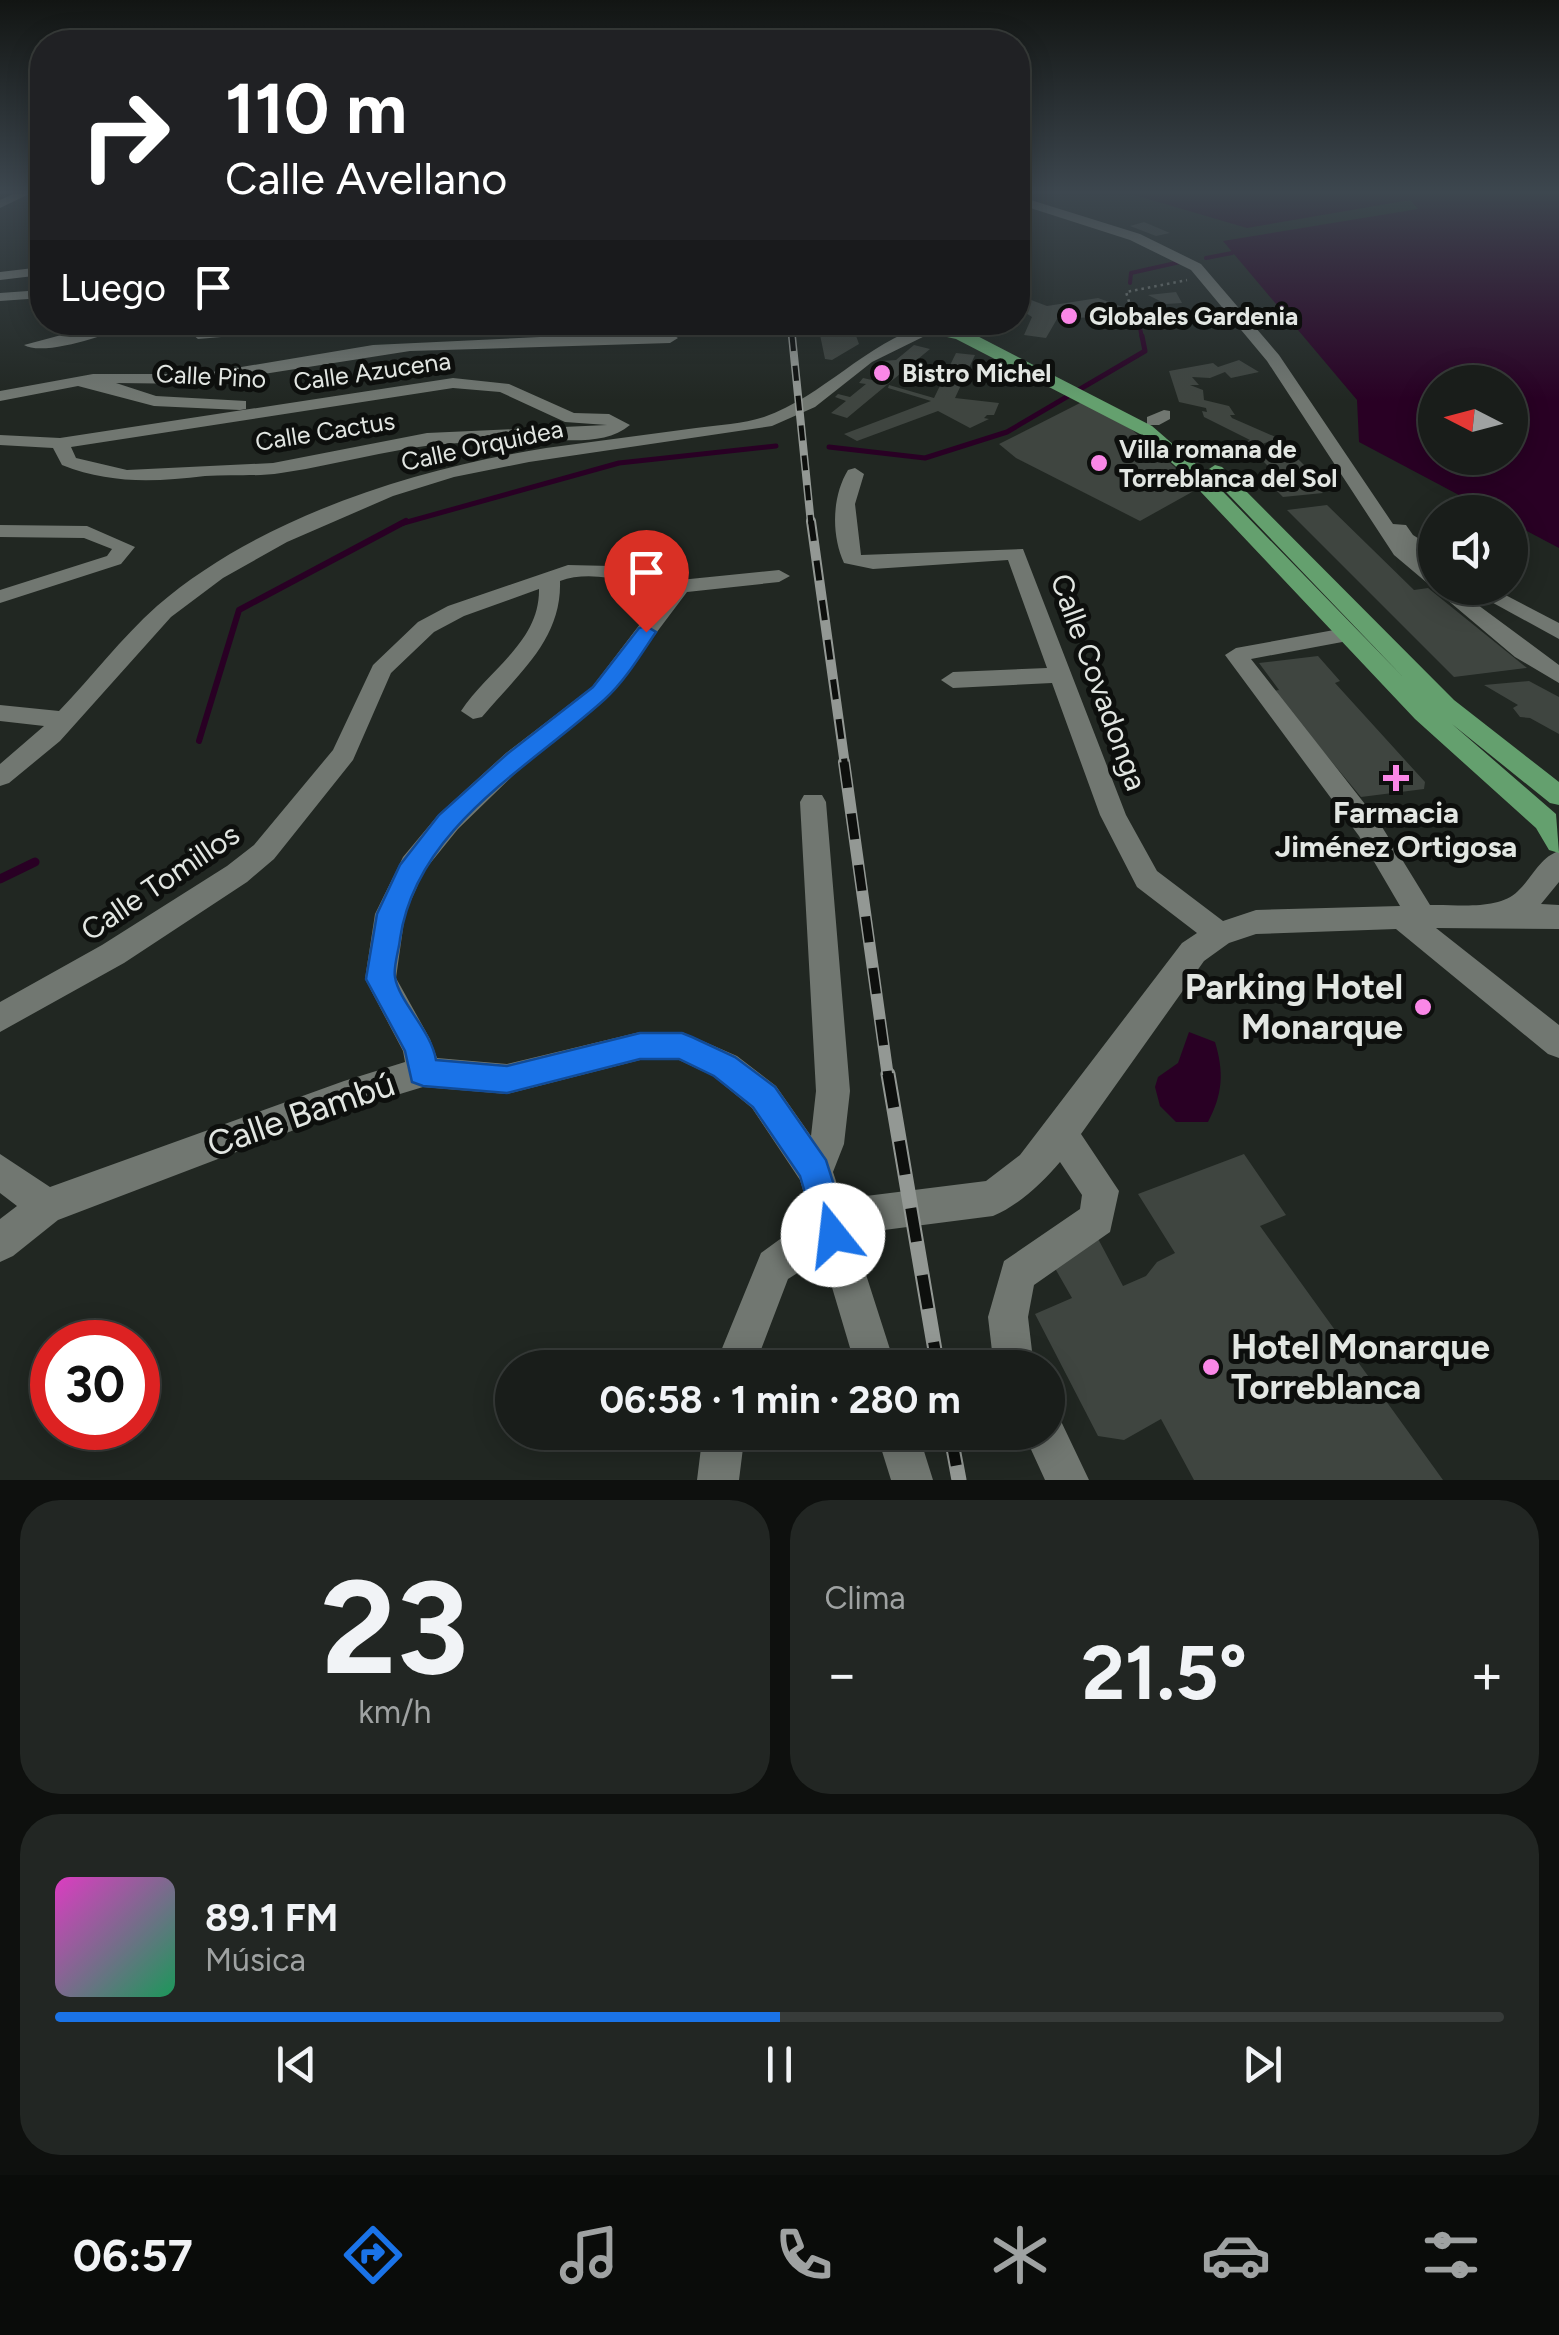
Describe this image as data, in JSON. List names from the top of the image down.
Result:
{
  "streets": {
    "street": [
      "Calle Azucena",
      "Calle Pino",
      "Calle Cactus",
      "Calle Orquidea",
      "Calle Covadonga",
      "Calle Tomillos",
      "Calle Bambú"
    ]
  },
  "crossings": [
    ["Calle Azucena", "Calle Pino"],
    ["Calle Azucena", "Calle Cactus"],
    ["Calle Cactus", "Calle Orquidea"]
  ],
  "places": {
    "other": [
      "Globales Gardenia",
      "Bistro Michel",
      "Villa romana de Torreblanca del Sol",
      "Parking Hotel Monarque",
      "Hotel Monarque Torreblanca"
    ],
    "health": ["Farmacia Jiménez Ortigosa"]
  },
  "north": "left",
  "page": {
    "turn": ["110 m", "Calle Avellano"],
    "then": "Luego",
    "limit": "30",
    "trip": "06:58 · 1 min · 280 m",
    "tile": [
      ["23", "km/h"],
      "Clima"
    ],
    "heat": ["−", "21.5°", "+"],
    "song": ["89.1 FM", "Música"],
    "tabs": "06:57"
  }
}
